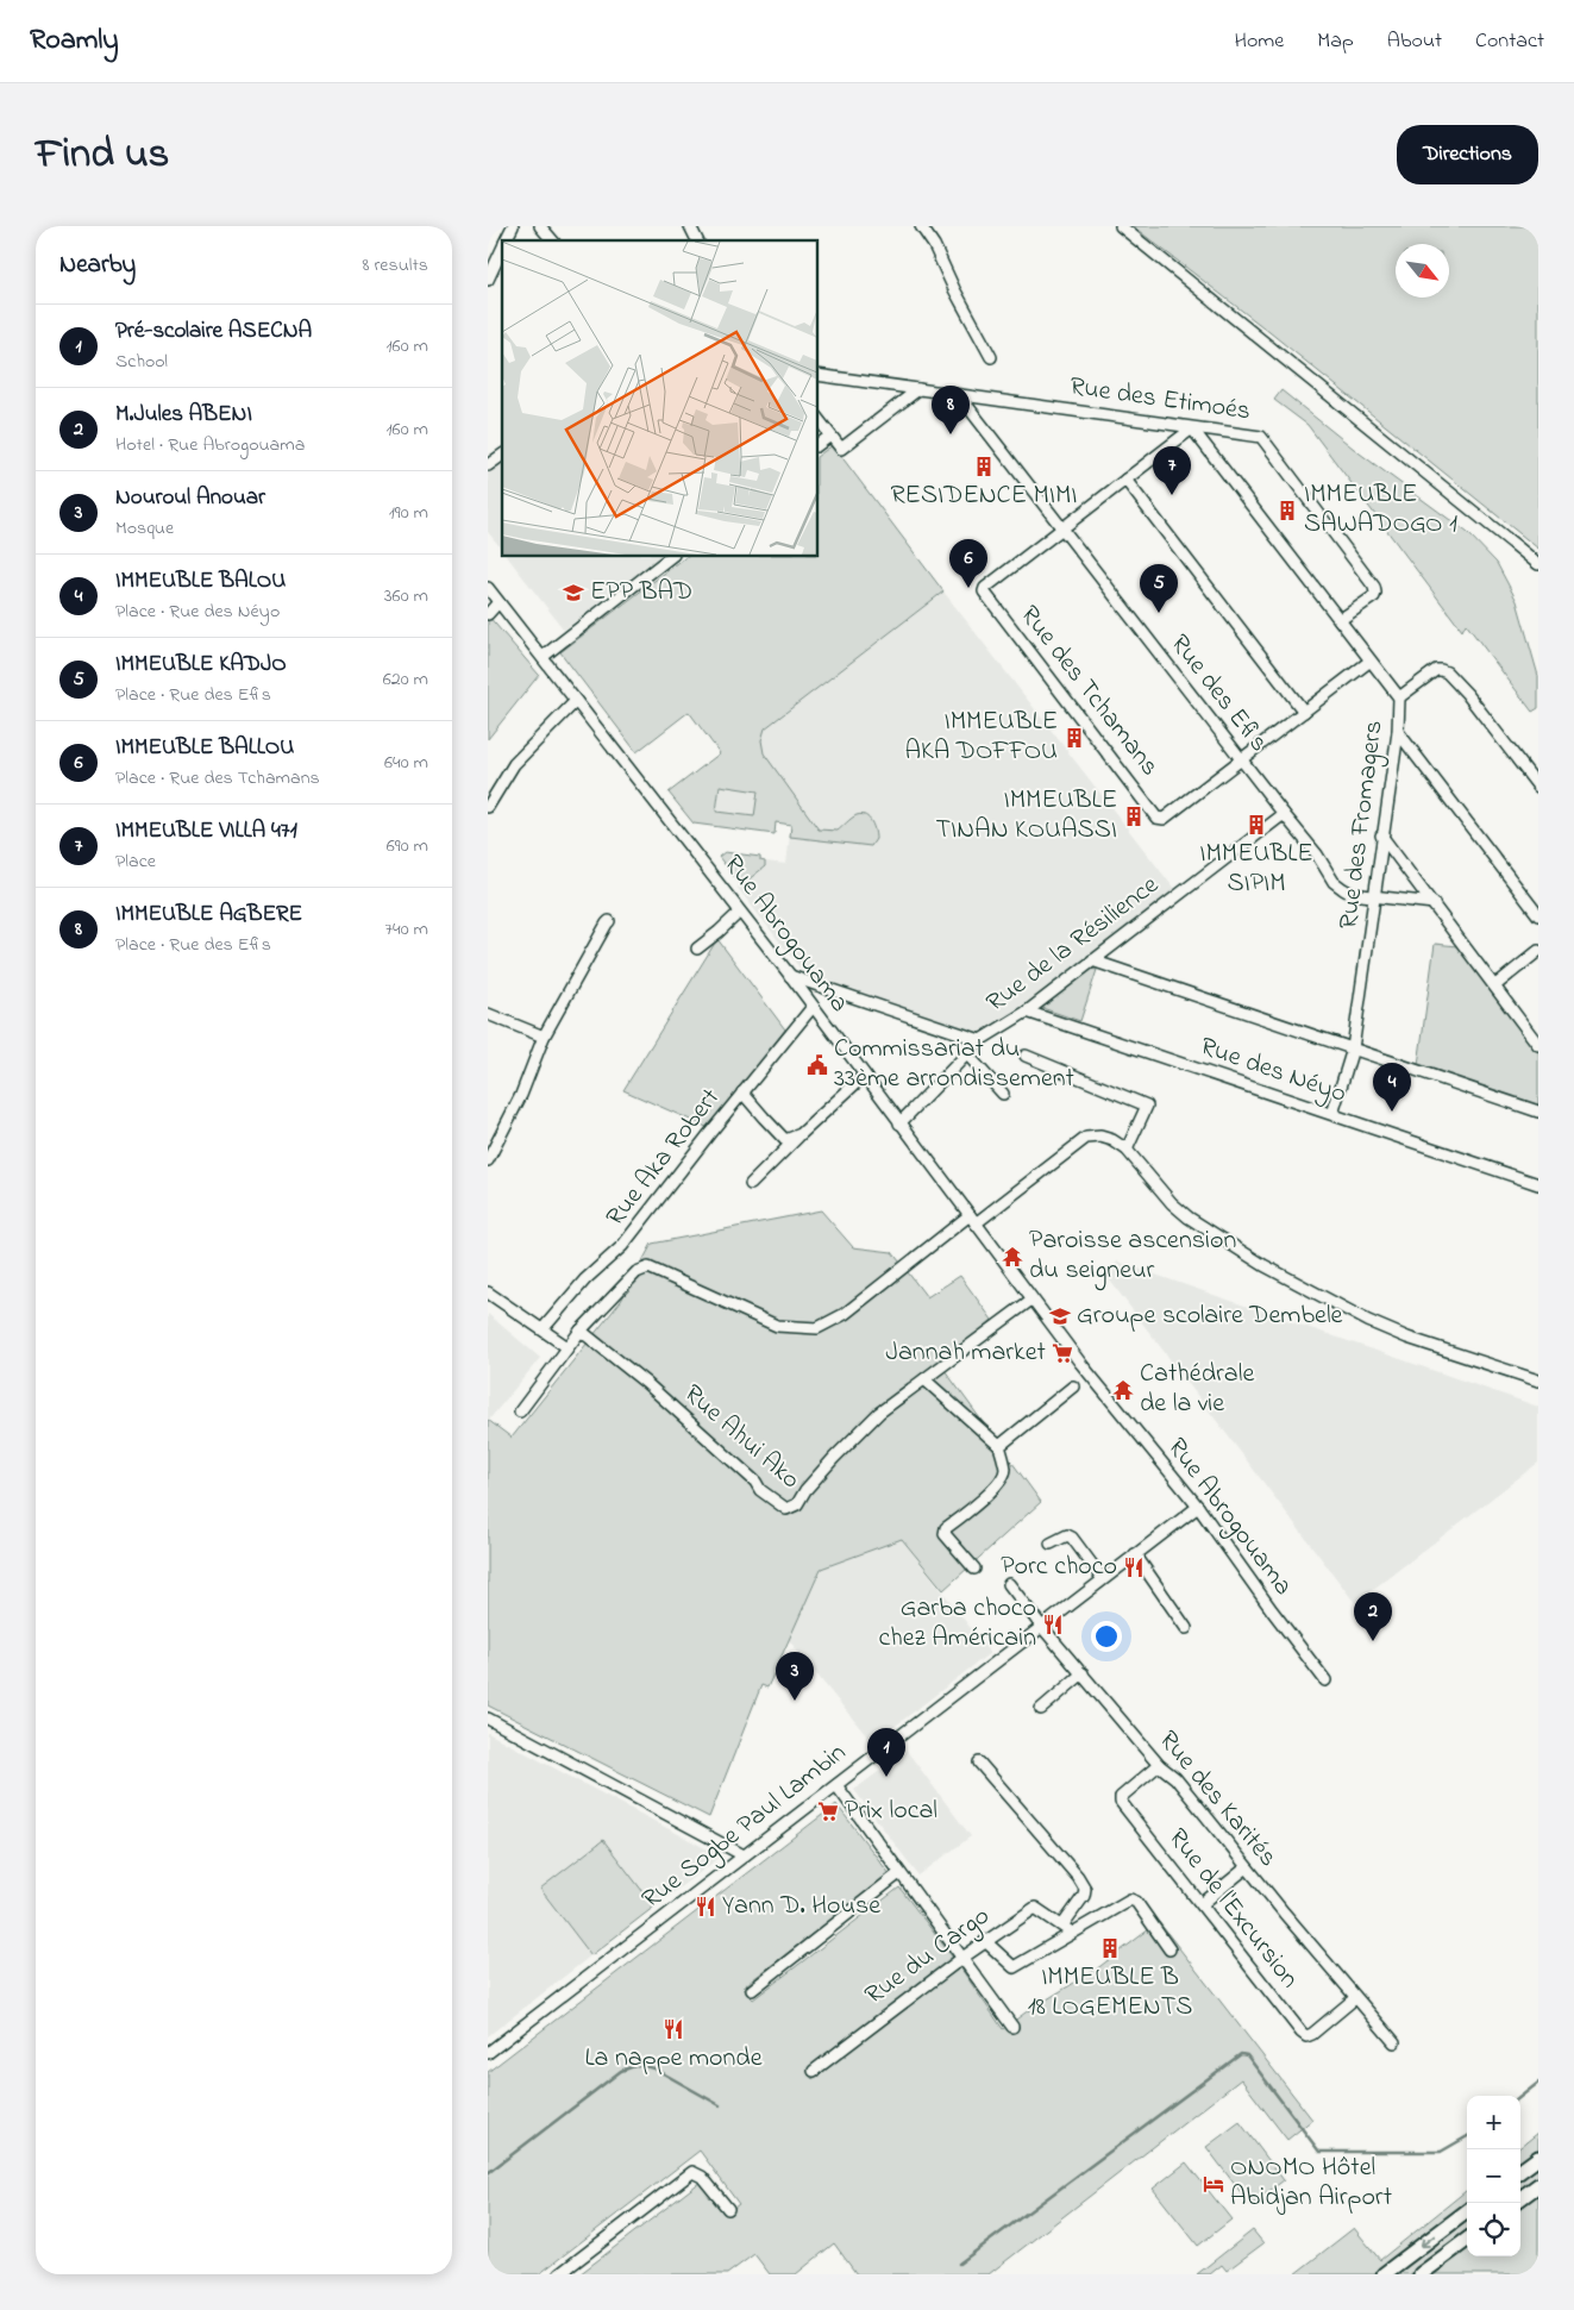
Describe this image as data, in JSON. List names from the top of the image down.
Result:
{
  "streets": {
    "street": [
      "Rue des Etimoés",
      "Rue des Tchamans",
      "Rue des Efis",
      "Rue des Fromagers",
      "Rue Abrogouama",
      "Rue de la Résilience",
      "Rue des Néyo",
      "Rue Aka Robert",
      "Rue Ahui Ako",
      "Rue des Karités",
      "Rue Sogbe Paul Lambin",
      "Rue de l'Excursion",
      "Rue du Cargo"
    ]
  },
  "crossings": [
    ["Rue des Etimoés", "Rue des Tchamans"],
    ["Rue des Etimoés", "Rue des Efis"],
    ["Rue des Etimoés", "Rue des Fromagers"],
    ["Rue des Tchamans", "Rue des Efis"],
    ["Rue des Tchamans", "Rue des Fromagers"],
    ["Rue des Efis", "Rue des Fromagers"],
    ["Rue des Efis", "Rue de la Résilience"],
    ["Rue des Fromagers", "Rue des Néyo"],
    ["Rue Abrogouama", "Rue de la Résilience"],
    ["Rue Abrogouama", "Rue Aka Robert"],
    ["Rue Abrogouama", "Rue Ahui Ako"],
    ["Rue Abrogouama", "Rue Sogbe Paul Lambin"],
    ["Rue de la Résilience", "Rue des Néyo"],
    ["Rue des Karités", "Rue Sogbe Paul Lambin"],
    ["Rue des Karités", "Rue de l'Excursion"]
  ],
  "places": {
    "building": [
      "RESIDENCE MIMI",
      "IMMEUBLE SAWADOGO 1",
      "IMMEUBLE AKA DOFFOU",
      "IMMEUBLE TINAN KOUASSI",
      "IMMEUBLE SIPIM",
      "IMMEUBLE B 18 LOGEMENTS"
    ],
    "school or university": ["EPP BAD", "Groupe scolaire Dembele"],
    "public building": ["Commissariat du 33ème arrondissement"],
    "temple": ["Paroisse ascension du seigneur", "Cathédrale de la vie"],
    "supermarket": ["Jannah market", "Prix local"],
    "restaurant": [
      "Porc choco",
      "Garba choco chez Américain",
      "Yann D. House",
      "La nappe monde"
    ],
    "hotel": ["ONOMO Hôtel Abidjan Airport"]
  },
  "north": "bottom right",
  "page": {
    "header": "Roamly",
    "nav": [
      "Home",
      "Map",
      "About",
      "Contact"
    ],
    "title": "Find us",
    "buttons": "Directions",
    "heading": ["Nearby", "8 results"],
    "list": [
      {
        "mark": "1",
        "name": "Pré-scolaire ASECNA",
        "note": "School",
        "value": "160 m"
      },
      {
        "mark": "2",
        "name": "M.Jules ABENI",
        "note": "Hotel · Rue Abrogouama",
        "value": "160 m"
      },
      {
        "mark": "3",
        "name": "Nouroul Anouar",
        "note": "Mosque",
        "value": "190 m"
      },
      {
        "mark": "4",
        "name": "IMMEUBLE BALOU",
        "note": "Place · Rue des Néyo",
        "value": "360 m"
      },
      {
        "mark": "5",
        "name": "IMMEUBLE KADJO",
        "note": "Place · Rue des Efis",
        "value": "620 m"
      },
      {
        "mark": "6",
        "name": "IMMEUBLE BALLOU",
        "note": "Place · Rue des Tchamans",
        "value": "640 m"
      },
      {
        "mark": "7",
        "name": "IMMEUBLE VILLA 471",
        "note": "Place",
        "value": "690 m"
      },
      {
        "mark": "8",
        "name": "IMMEUBLE AGBERE",
        "note": "Place · Rue des Efis",
        "value": "740 m"
      }
    ],
    "pins": [
      "8",
      "7",
      "6",
      "5",
      "4",
      "2",
      "3",
      "1"
    ],
    "map_buttons": ["+", "−"]
  }
}
